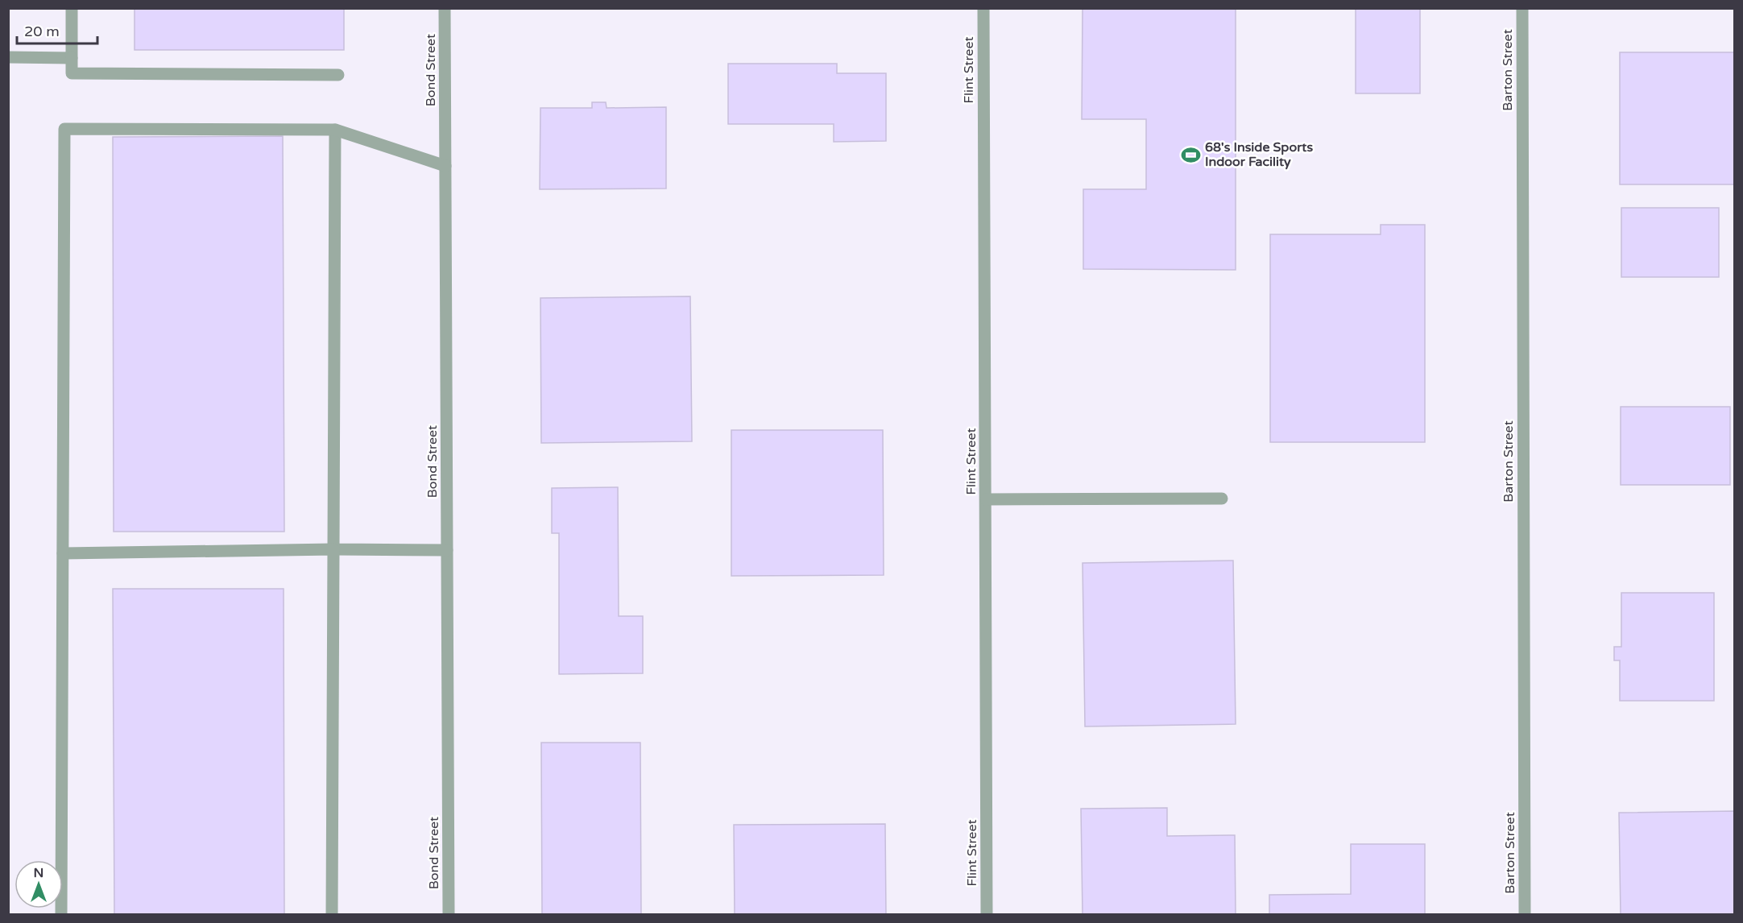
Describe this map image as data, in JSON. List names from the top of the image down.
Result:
{
  "streets": {
    "street": ["Bond Street", "Flint Street", "Barton Street"]
  },
  "places": {
    "sports": ["68's Inside Sports Indoor Facility"]
  },
  "scale_bar": "20 m",
  "north": "top"
}
